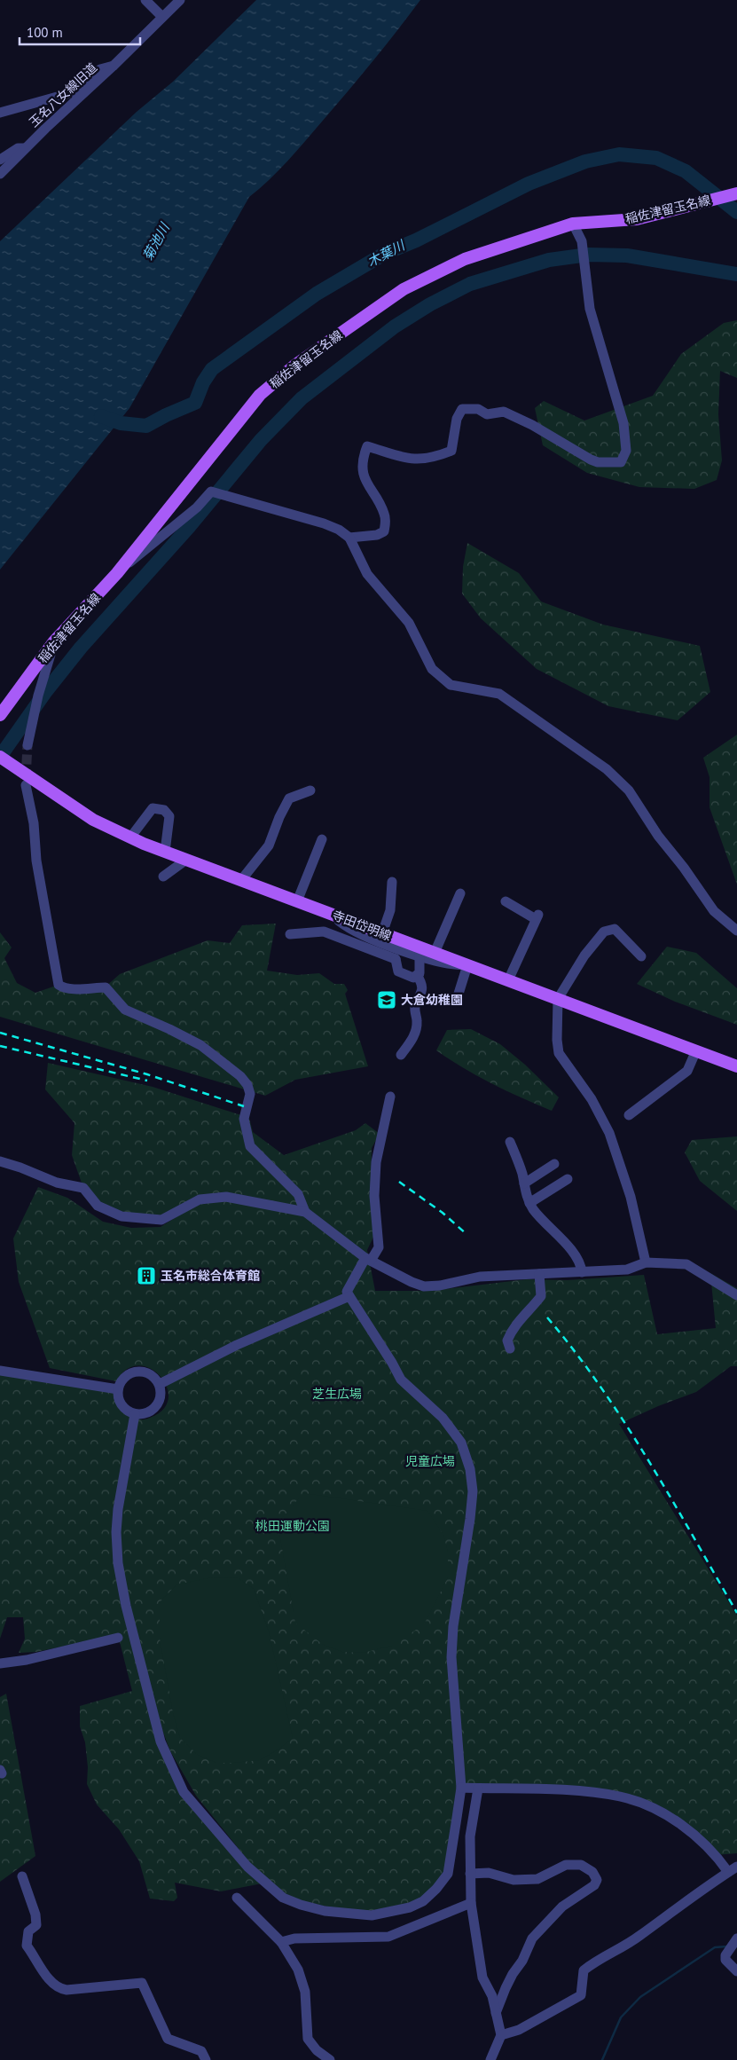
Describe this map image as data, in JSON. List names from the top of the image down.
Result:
{
  "streets": {
    "main road": ["稲佐津留玉名線", "寺田岱明線"],
    "street": ["玉名八女線旧道"]
  },
  "water": ["菊池川", "木葉川"],
  "parks": ["芝生広場", "児童広場", "桃田運動公園"],
  "places": {
    "school or university": ["大倉幼稚園"],
    "building": ["玉名市総合体育館"]
  },
  "scale_bar": "100 m"
}
